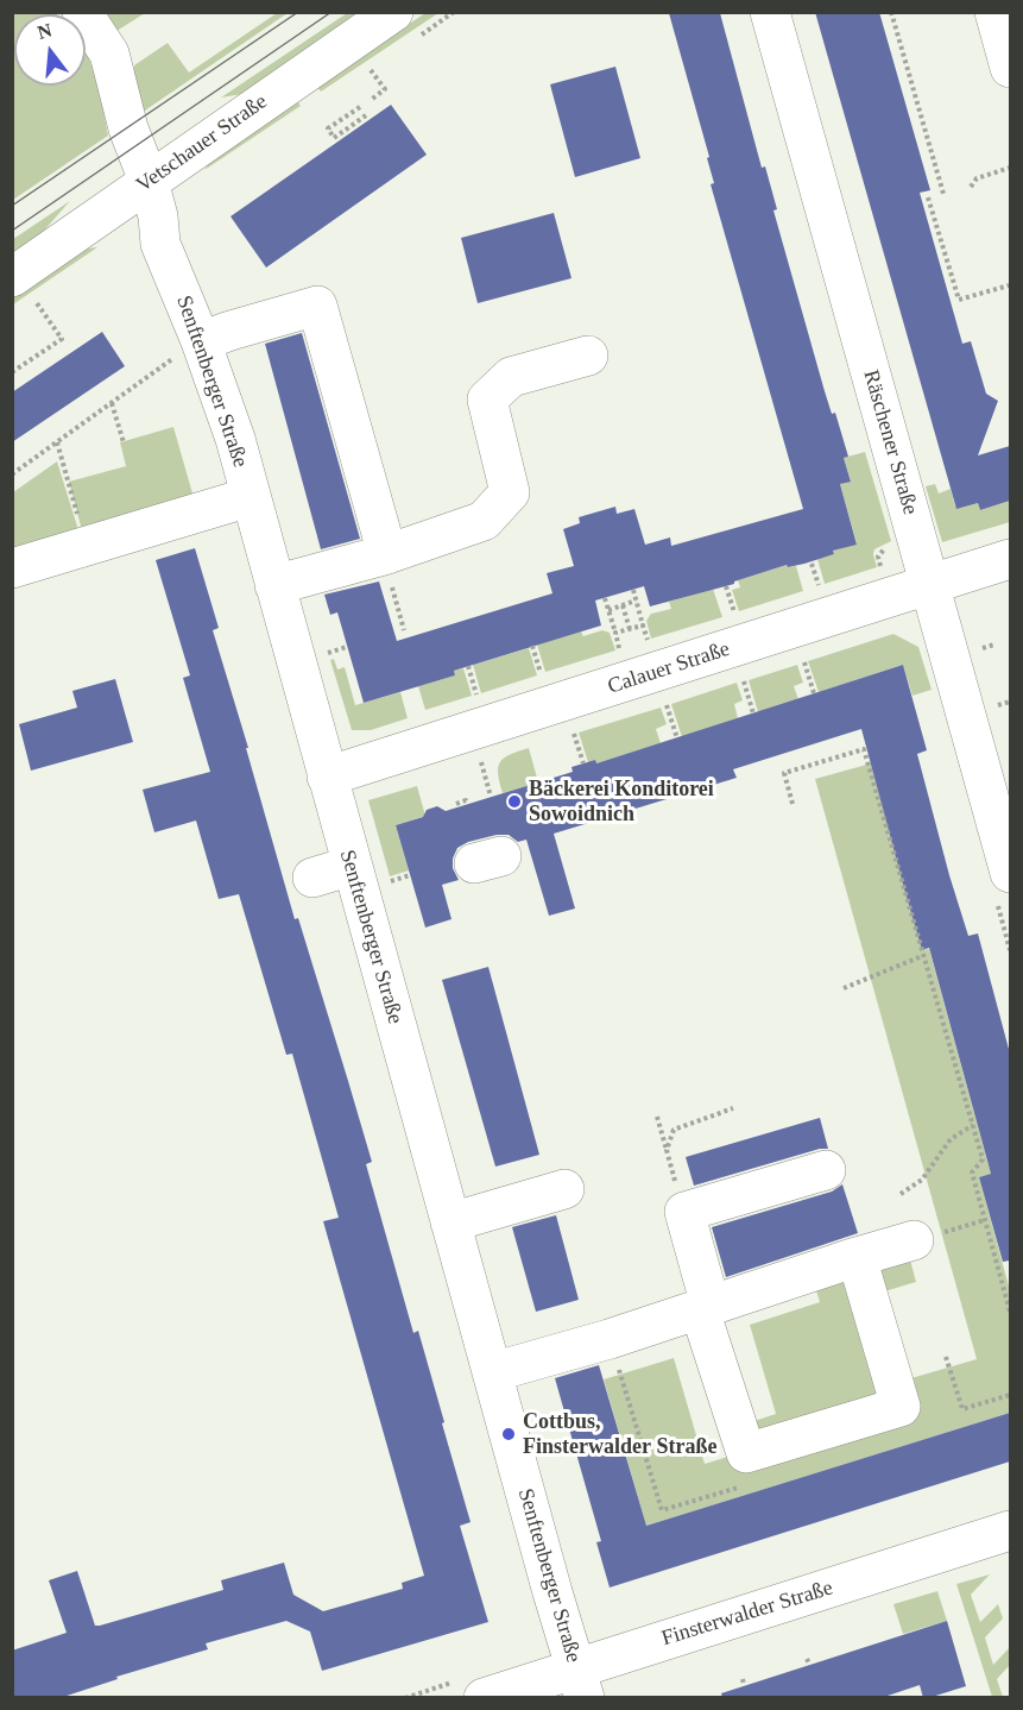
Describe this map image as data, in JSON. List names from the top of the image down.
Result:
{
  "streets": {
    "street": [
      "Vetschauer Straße",
      "Senftenberger Straße",
      "Räschener Straße",
      "Calauer Straße",
      "Finsterwalder Straße"
    ]
  },
  "crossings": [
    ["Vetschauer Straße", "Senftenberger Straße"],
    ["Senftenberger Straße", "Calauer Straße"],
    ["Senftenberger Straße", "Finsterwalder Straße"],
    ["Räschener Straße", "Calauer Straße"]
  ],
  "places": ["Bäckerei Konditorei Sowoidnich", "Cottbus, Finsterwalder Straße"],
  "north": "top"
}
